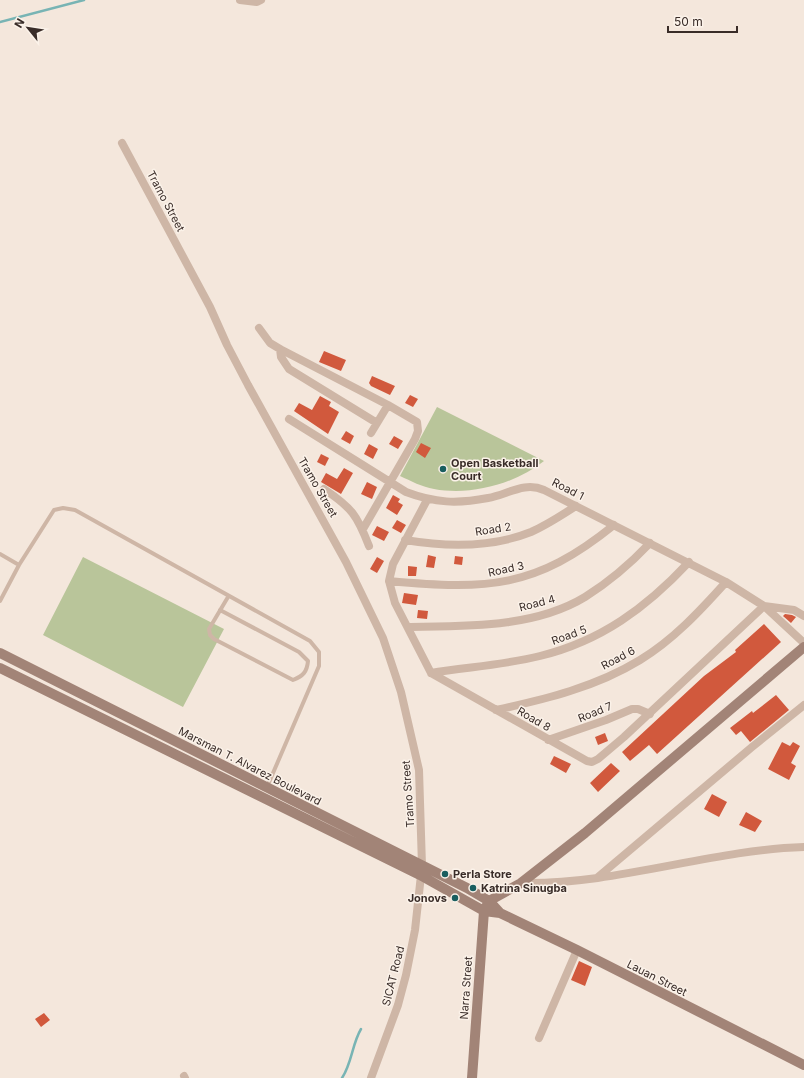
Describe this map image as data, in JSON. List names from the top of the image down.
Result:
{
  "streets": {
    "street": [
      "Tramo Street",
      "Road 1",
      "Road 2",
      "Road 3",
      "Road 4",
      "Road 5",
      "Road 6",
      "Road 7",
      "Road 8",
      "Marsman T. Alvarez Boulevard",
      "SICAT Road",
      "Lauan Street",
      "Narra Street"
    ]
  },
  "crossings": [
    ["Tramo Street", "Marsman T. Alvarez Boulevard"],
    ["Tramo Street", "SICAT Road"],
    ["Road 1", "Road 2"],
    ["Road 1", "Road 3"],
    ["Road 1", "Road 4"],
    ["Road 1", "Road 5"],
    ["Road 1", "Road 6"],
    ["Road 1", "Road 8"],
    ["Road 5", "Road 8"],
    ["Road 6", "Road 8"],
    ["Road 7", "Road 8"],
    ["Marsman T. Alvarez Boulevard", "SICAT Road"],
    ["Marsman T. Alvarez Boulevard", "Lauan Street"],
    ["Marsman T. Alvarez Boulevard", "Narra Street"],
    ["Lauan Street", "Narra Street"]
  ],
  "places": [
    "Open Basketball Court",
    "Perla Store",
    "Katrina Sinugba",
    "Jonovs"
  ],
  "scale_bar": "50 m",
  "north": "top left"
}
